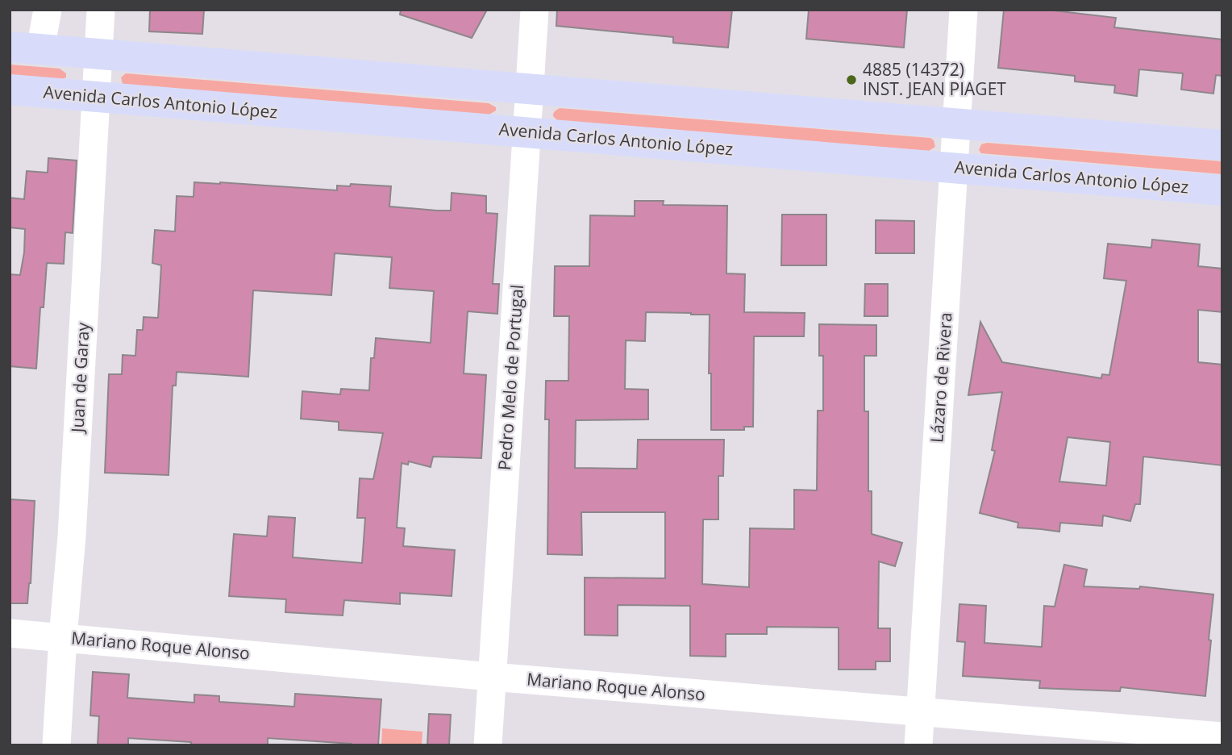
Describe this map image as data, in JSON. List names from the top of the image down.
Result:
{
  "streets": {
    "main road": ["Avenida Carlos Antonio López"],
    "street": [
      "Juan de Garay",
      "Pedro Melo de Portugal",
      "Lázaro de Rivera",
      "Mariano Roque Alonso"
    ]
  },
  "crossings": [
    ["Avenida Carlos Antonio López", "Juan de Garay"],
    ["Avenida Carlos Antonio López", "Pedro Melo de Portugal"],
    ["Avenida Carlos Antonio López", "Lázaro de Rivera"],
    ["Juan de Garay", "Mariano Roque Alonso"],
    ["Pedro Melo de Portugal", "Mariano Roque Alonso"],
    ["Lázaro de Rivera", "Mariano Roque Alonso"]
  ],
  "places": ["4885 (14372) INST. JEAN PIAGET"]
}
